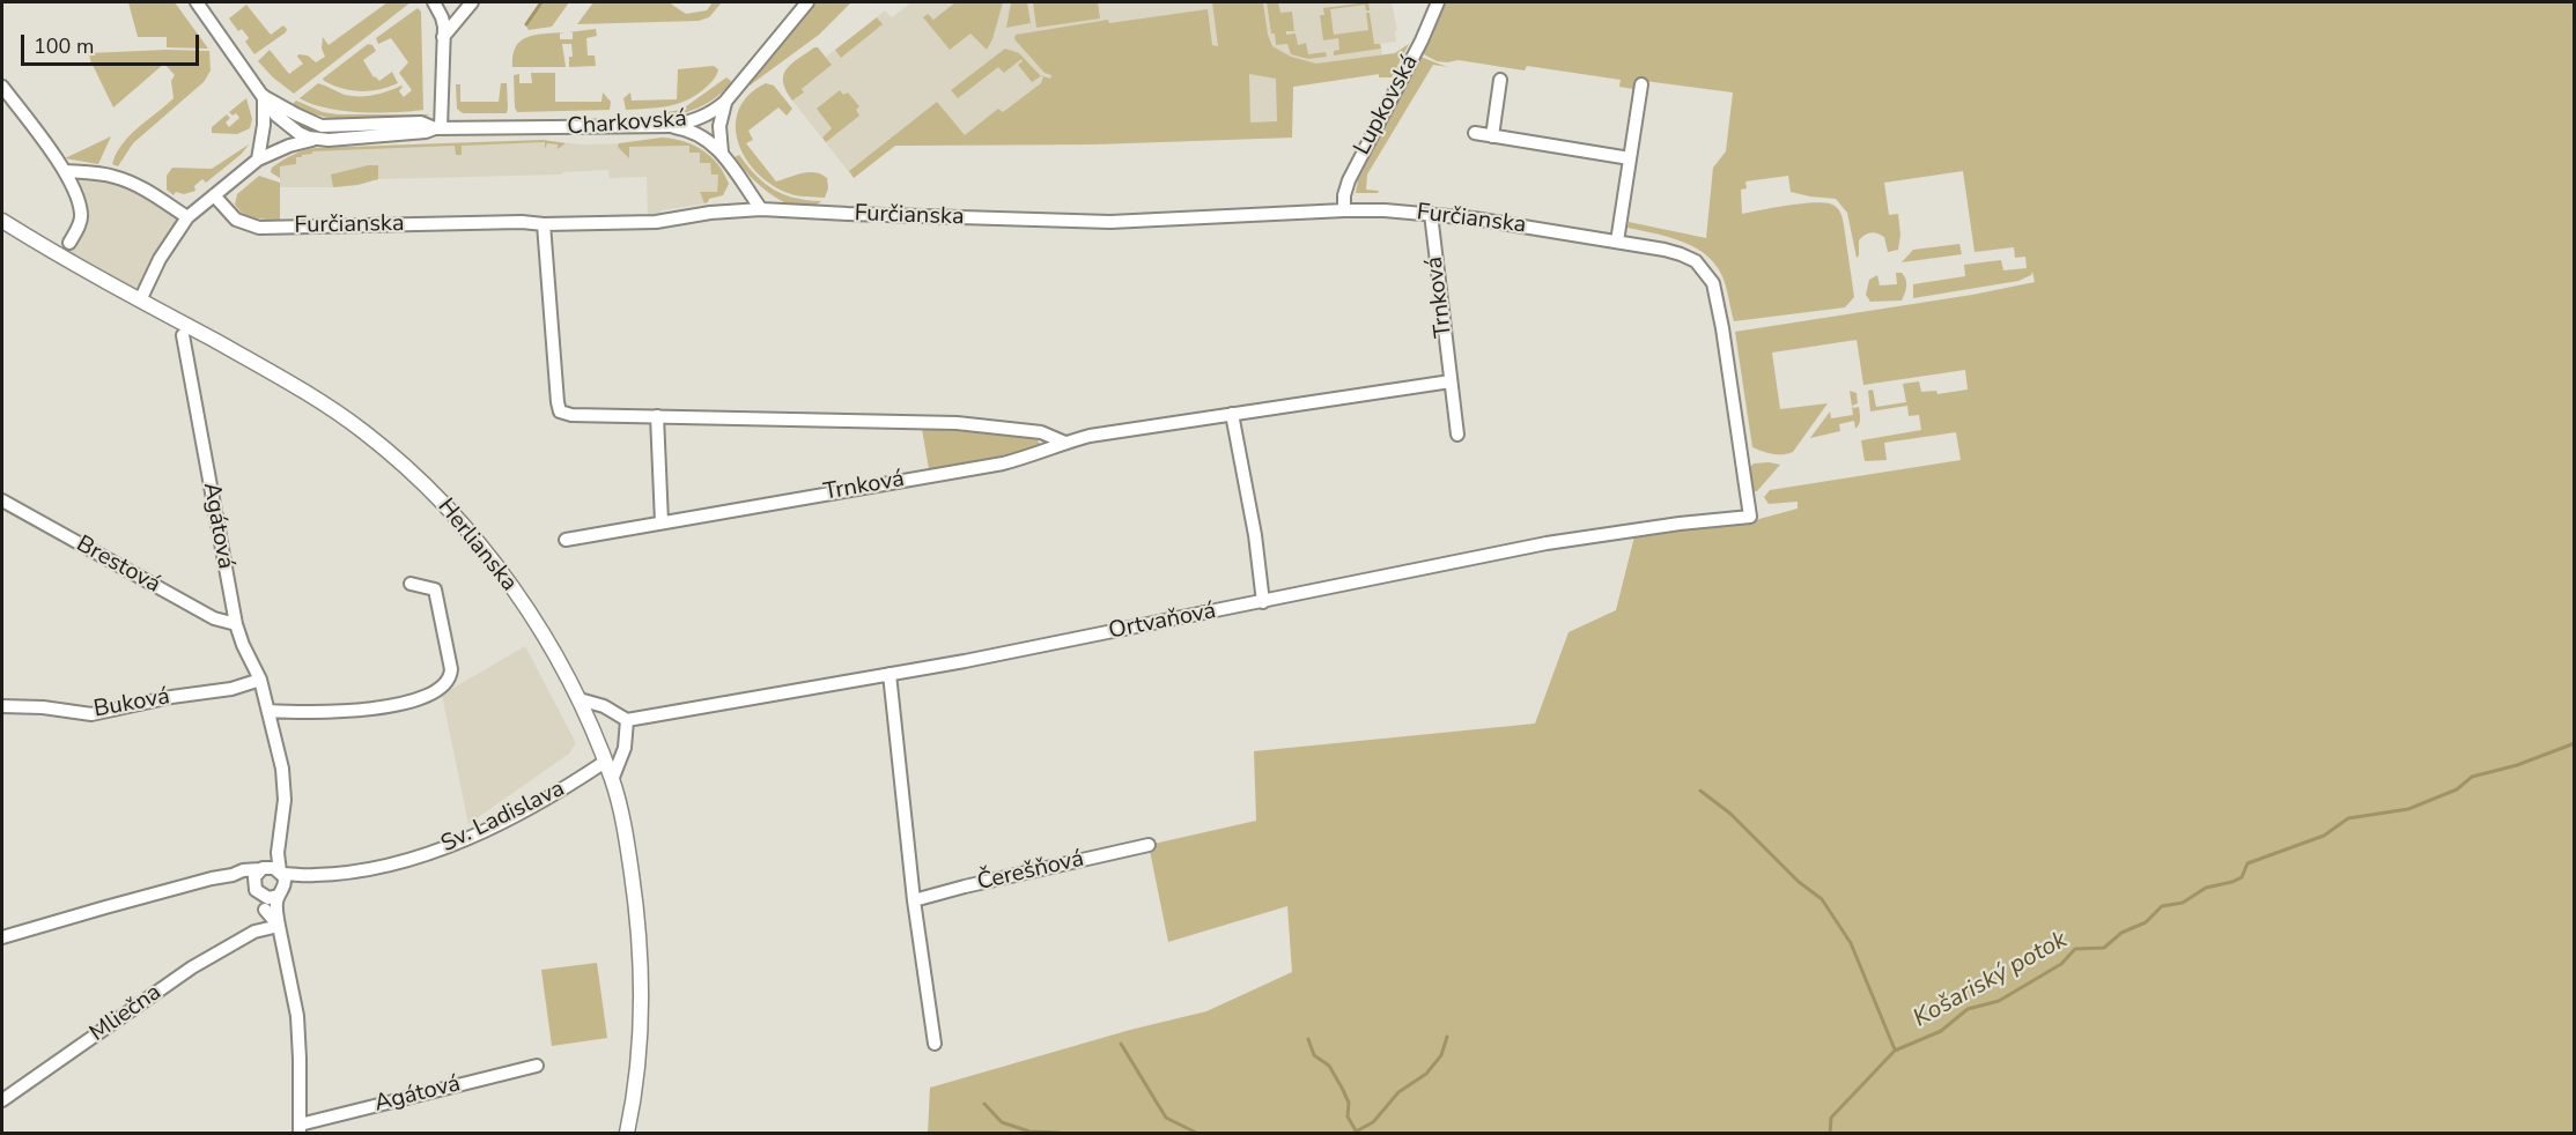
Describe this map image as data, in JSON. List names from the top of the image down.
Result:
{
  "streets": {
    "main road": ["Herlianska"],
    "street": [
      "Lupkovská",
      "Charkovská",
      "Furčianska",
      "Trnková",
      "Agátová",
      "Brestová",
      "Ortvaňová",
      "Buková",
      "Sv. Ladislava",
      "Čerešňová",
      "Mliečna"
    ]
  },
  "crossings": [
    ["Lupkovská", "Furčianska"],
    ["Charkovská", "Furčianska"],
    ["Charkovská", "Herlianska"],
    ["Furčianska", "Trnková"],
    ["Furčianska", "Ortvaňová"],
    ["Agátová", "Brestová"],
    ["Agátová", "Buková"],
    ["Agátová", "Mliečna"],
    ["Herlianska", "Sv. Ladislava"]
  ],
  "water": ["Košariský potok"],
  "scale_bar": "100 m"
}
